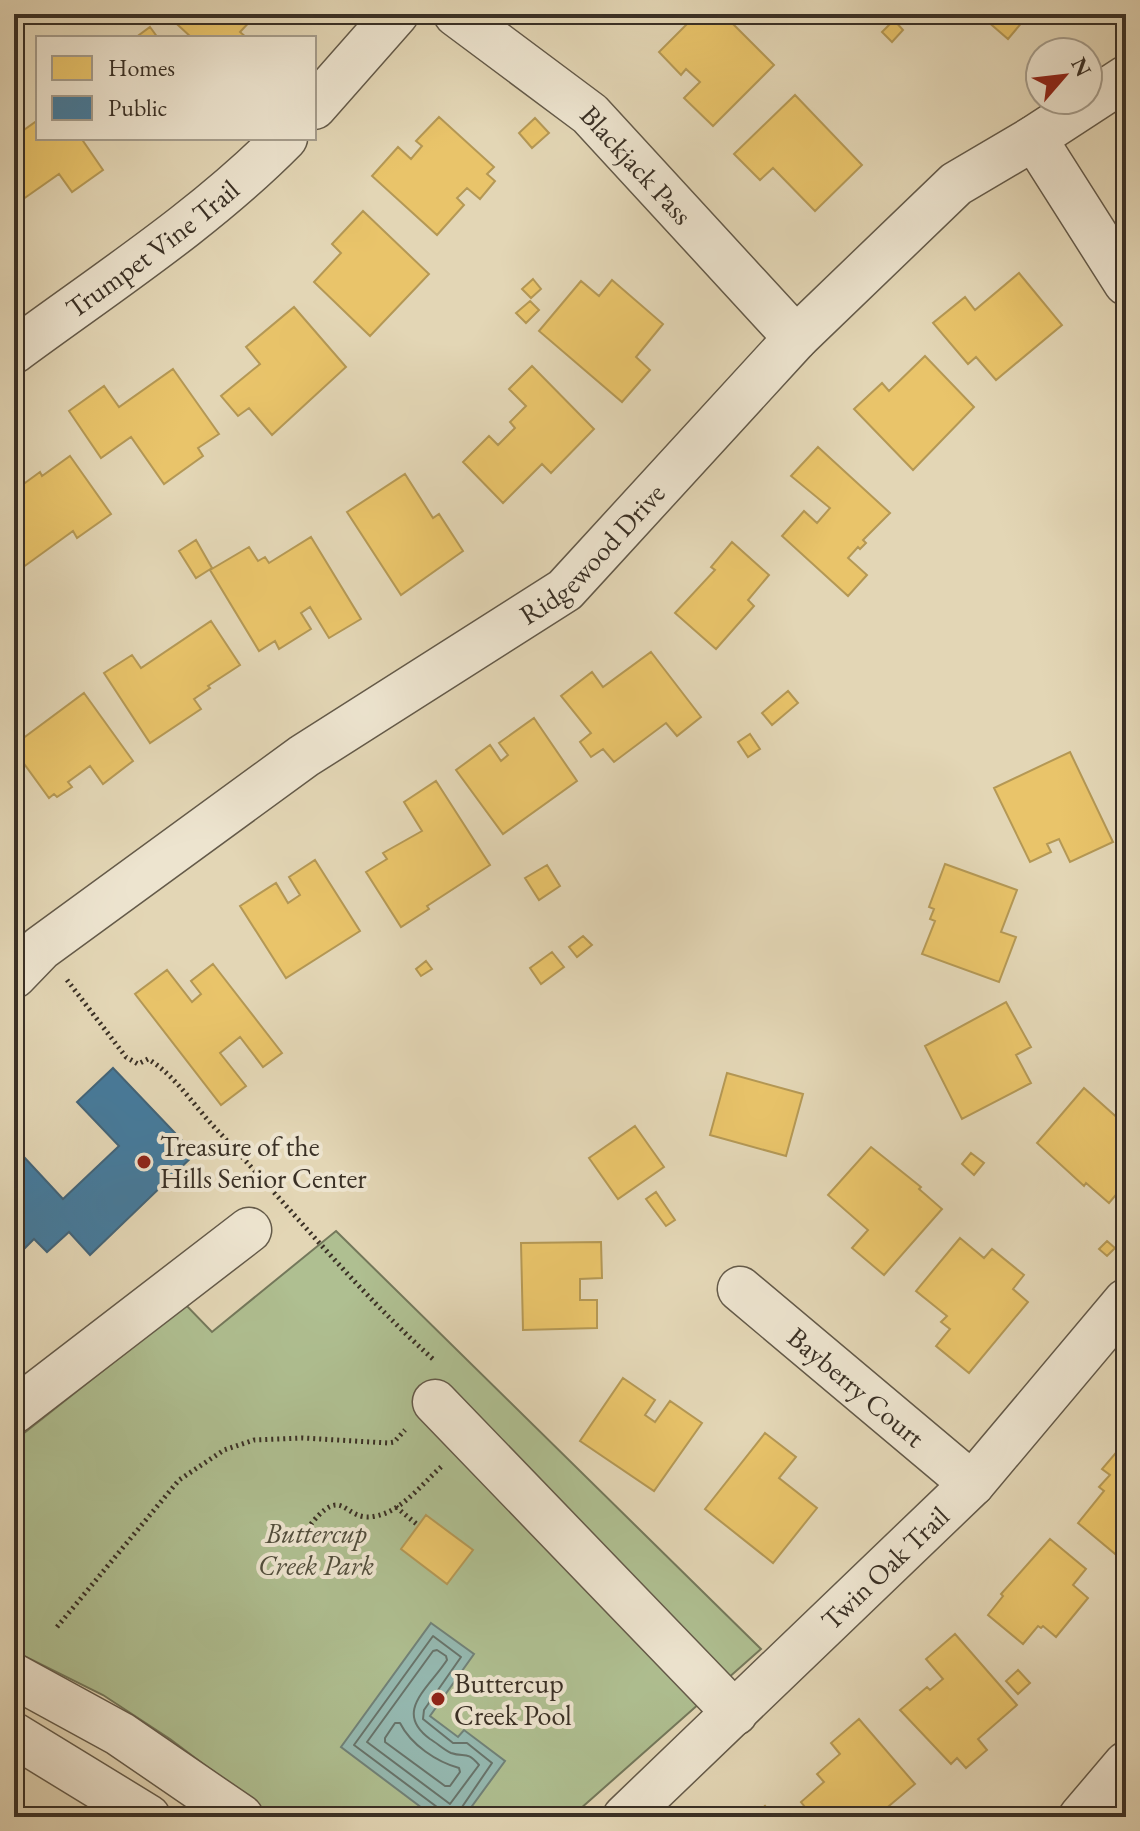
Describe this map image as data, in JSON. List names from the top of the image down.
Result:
{
  "streets": {
    "street": [
      "Blackjack Pass",
      "Trumpet Vine Trail",
      "Ridgewood Drive",
      "Bayberry Court",
      "Twin Oak Trail"
    ]
  },
  "crossings": [
    ["Blackjack Pass", "Ridgewood Drive"],
    ["Bayberry Court", "Twin Oak Trail"]
  ],
  "parks": ["Buttercup Creek Park"],
  "places": ["Treasure of the Hills Senior Center", "Buttercup Creek Pool"],
  "legend": ["Homes", "Public"],
  "north": "top right"
}
